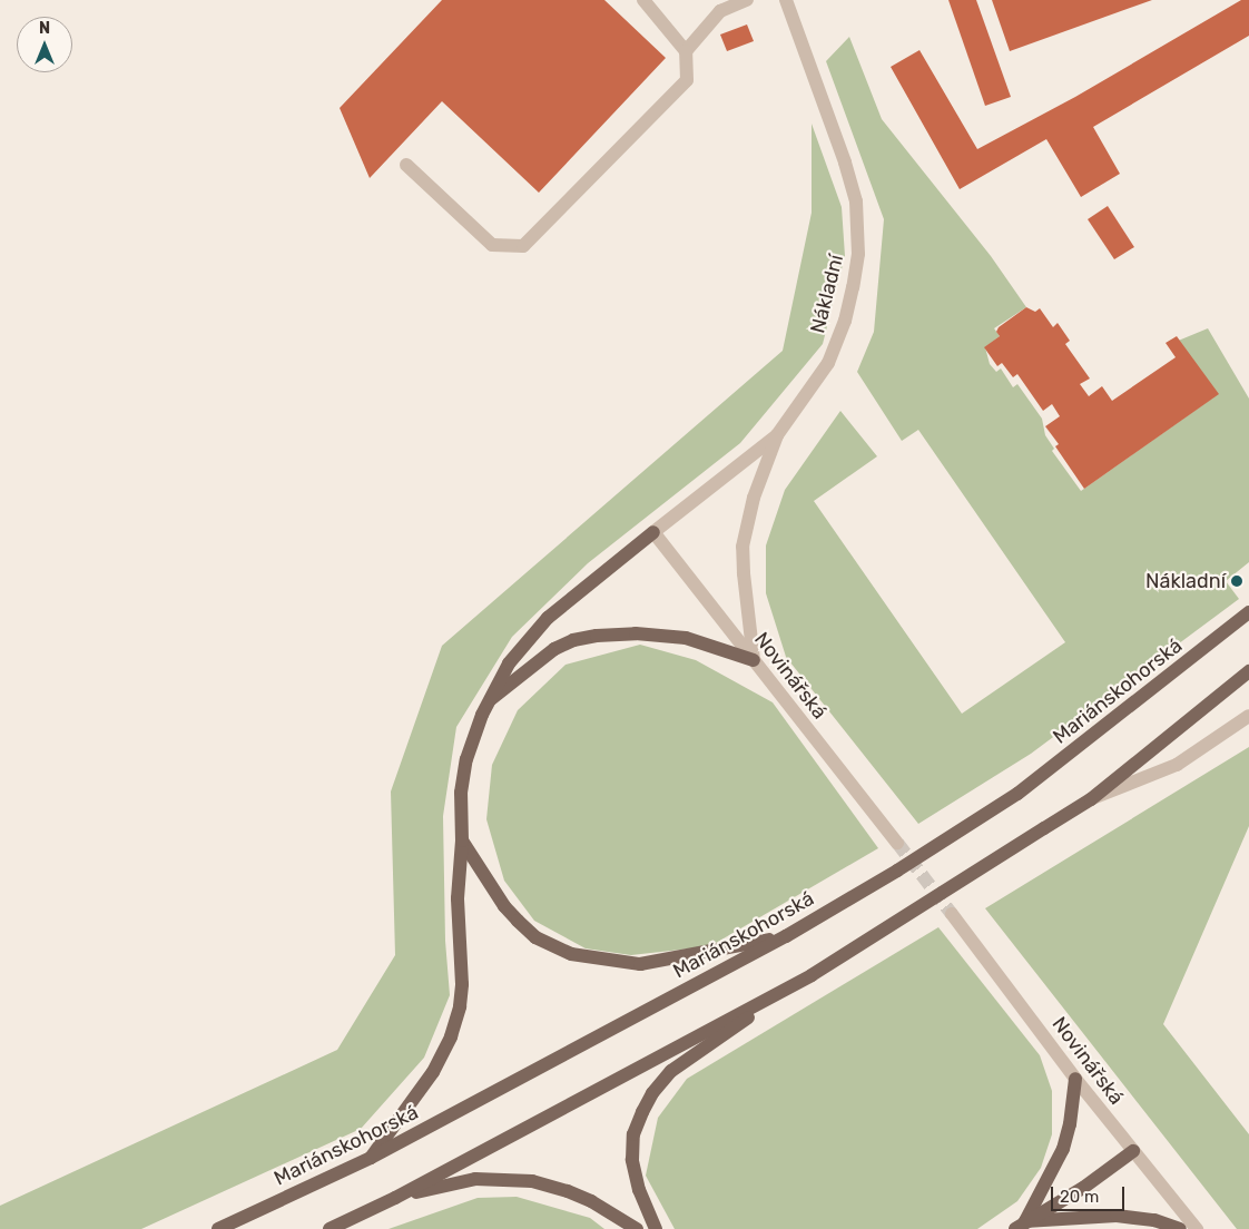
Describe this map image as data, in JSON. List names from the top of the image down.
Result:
{
  "streets": {
    "main road": ["Mariánskohorská"],
    "street": ["Nákladní", "Novinářská"]
  },
  "crossings": [
    ["Nákladní", "Novinářská"]
  ],
  "places": ["Nákladní"],
  "scale_bar": "20 m",
  "north": "top"
}
